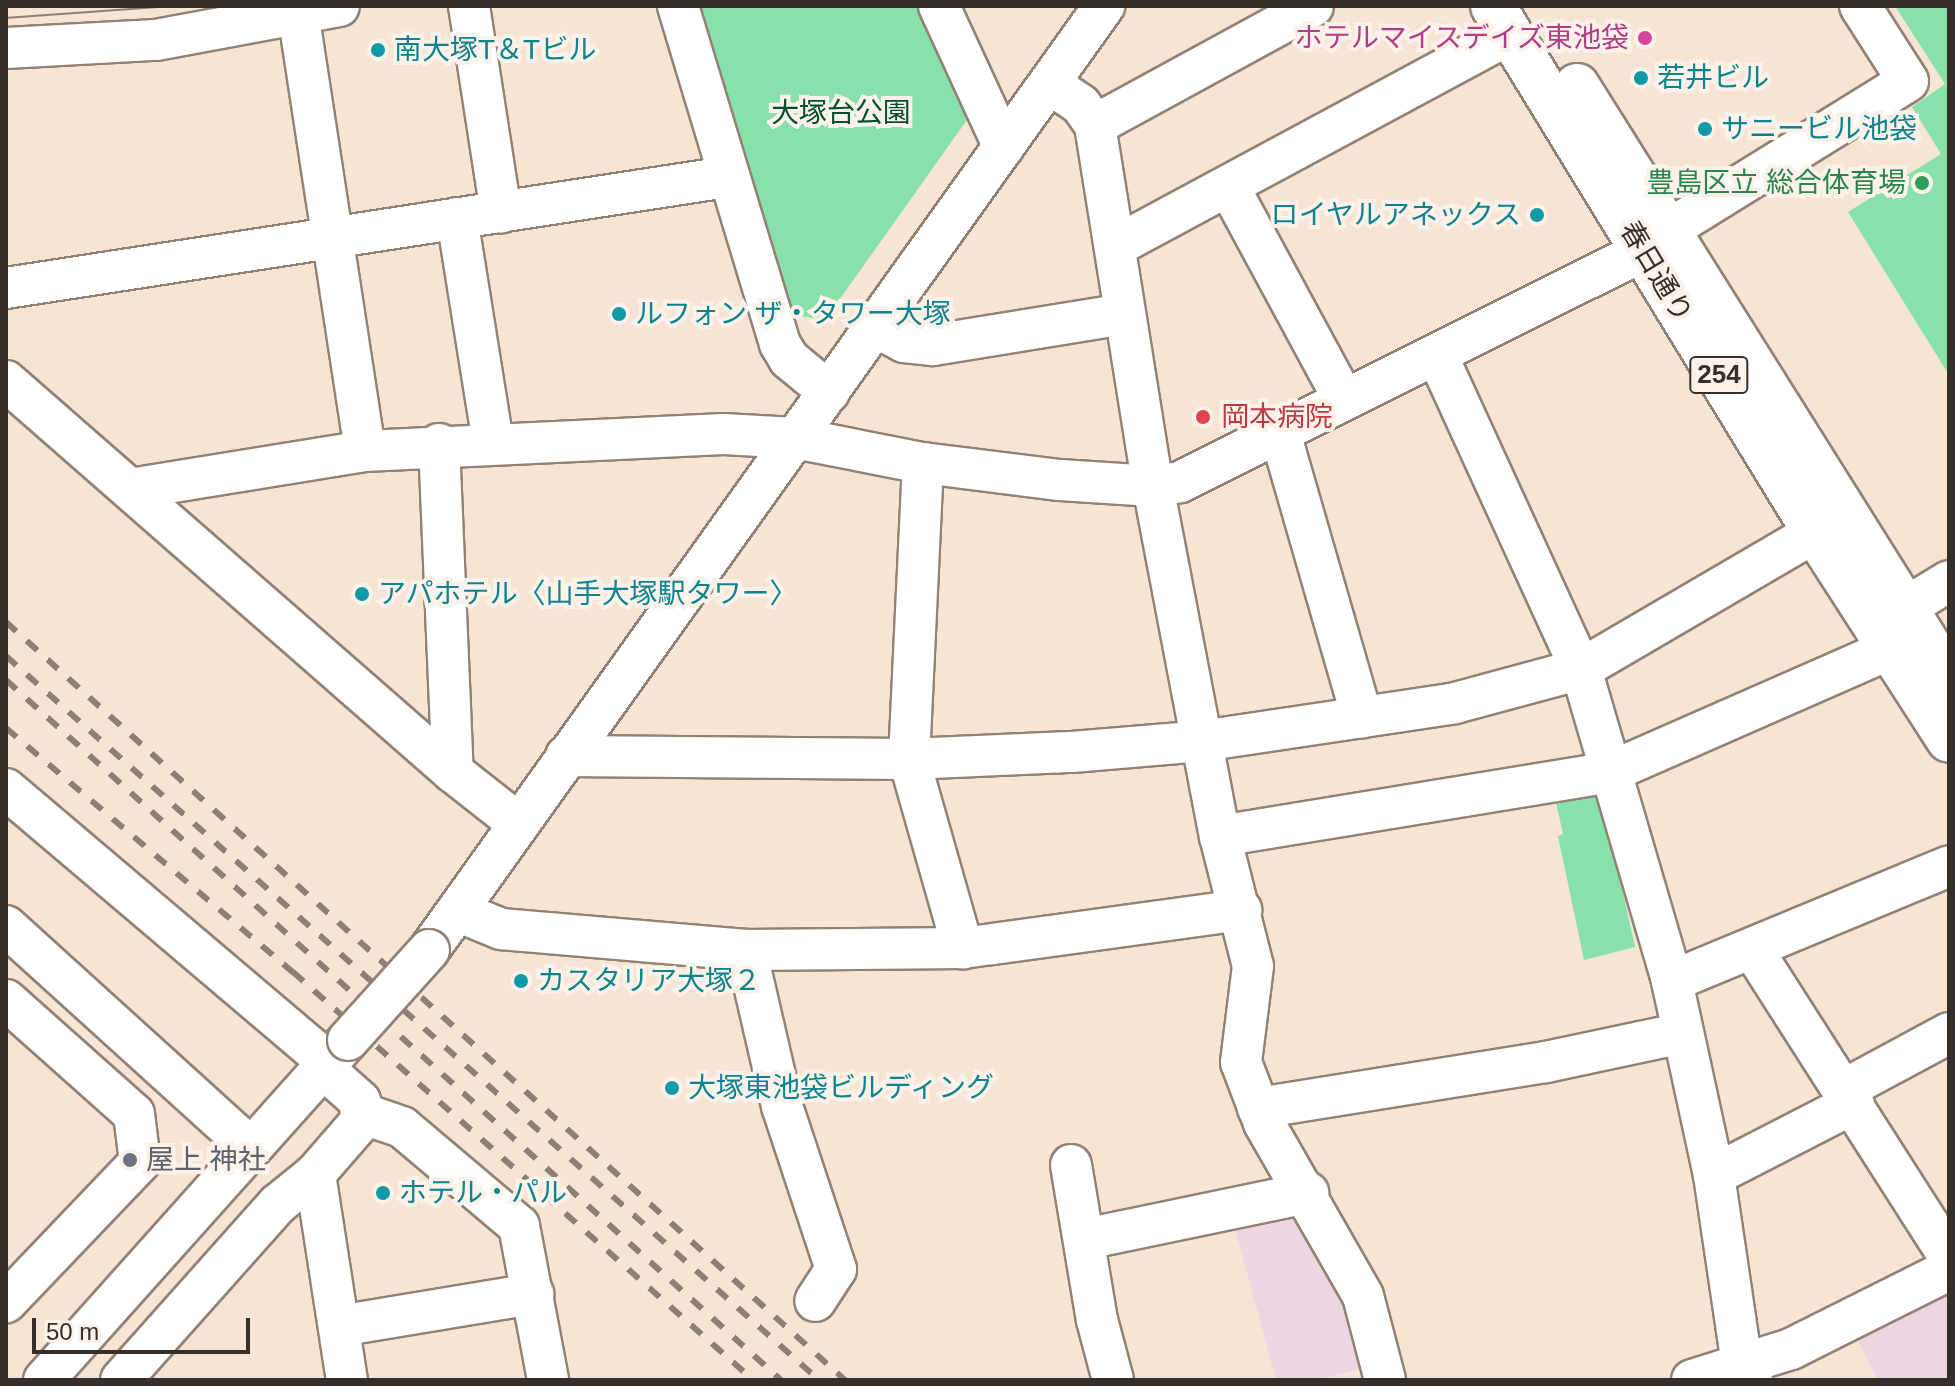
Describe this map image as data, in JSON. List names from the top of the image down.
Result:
{
  "streets": {
    "highway": ["春日通り", "254"]
  },
  "parks": ["大塚台公園"],
  "places": [
    "ホテルマイスデイズ東池袋",
    "南大塚T＆Tビル",
    "若井ビル",
    "サニービル池袋",
    "豊島区立 総合体育場",
    "ロイヤルアネックス",
    "ルフォン ザ・タワー大塚",
    "岡本病院",
    "アパホテル〈山手大塚駅タワー〉",
    "カスタリア大塚２",
    "大塚東池袋ビルディング",
    "屋上 神社",
    "ホテル・パル"
  ],
  "scale_bar": "50 m"
}
